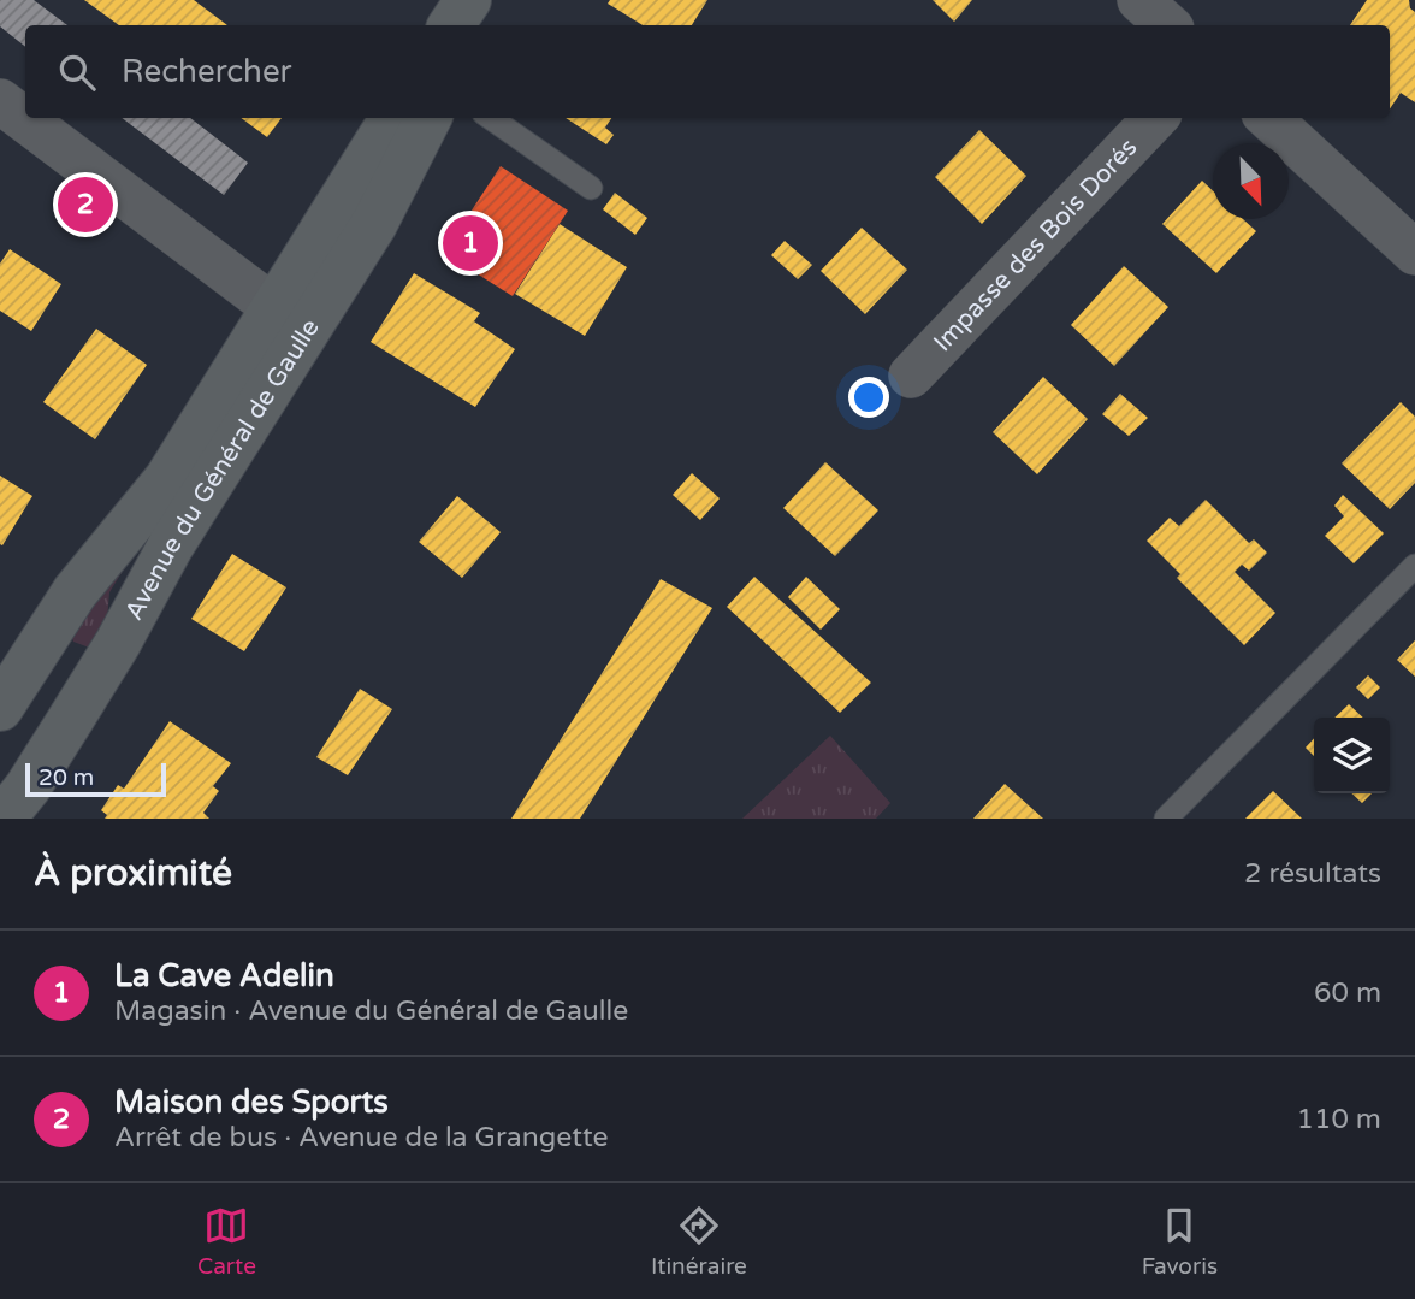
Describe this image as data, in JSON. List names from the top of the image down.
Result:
{
  "streets": {
    "main road": ["Avenue du Général de Gaulle"],
    "street": ["Impasse des Bois Dorés"]
  },
  "scale_bar": "20 m",
  "north": "bottom right",
  "page": {
    "search": "Rechercher",
    "pins": ["2", "1"],
    "scale": "20 m",
    "heading": ["À proximité", "2 résultats"],
    "list": [
      {
        "mark": "1",
        "name": "La Cave Adelin",
        "note": "Magasin · Avenue du Général de Gaulle",
        "value": "60 m"
      },
      {
        "mark": "2",
        "name": "Maison des Sports",
        "note": "Arrêt de bus · Avenue de la Grangette",
        "value": "110 m"
      }
    ],
    "nav": ["Carte", "Itinéraire", "Favoris"]
  }
}
